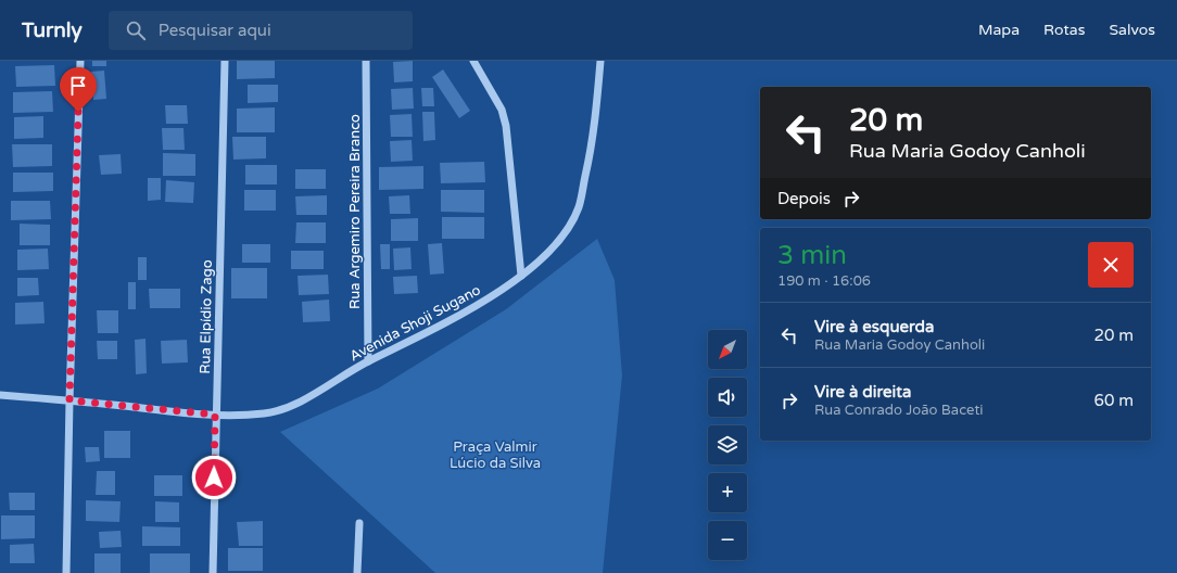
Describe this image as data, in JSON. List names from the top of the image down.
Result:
{
  "streets": {
    "street": ["Rua Argemiro Pereira Branco", "Rua Elpídio Zago", "Avenida Shoji Sugano"]
  },
  "crossings": [
    ["Rua Argemiro Pereira Branco", "Avenida Shoji Sugano"],
    ["Rua Elpídio Zago", "Avenida Shoji Sugano"]
  ],
  "parks": ["Praça Valmir Lúcio da Silva"],
  "north": "bottom left",
  "page": {
    "header": "Turnly",
    "search": "Pesquisar aqui",
    "nav": ["Mapa", "Rotas", "Salvos"],
    "turn": ["20 m", "Rua Maria Godoy Canholi"],
    "then": "Depois",
    "heading": ["3 min", "190 m · 16:06"],
    "list": [
      {
        "name": "Vire à esquerda",
        "note": "Rua Maria Godoy Canholi",
        "value": "20 m"
      },
      {
        "name": "Vire à direita",
        "note": "Rua Conrado João Baceti",
        "value": "60 m"
      }
    ],
    "map_buttons": ["+", "−"]
  }
}
